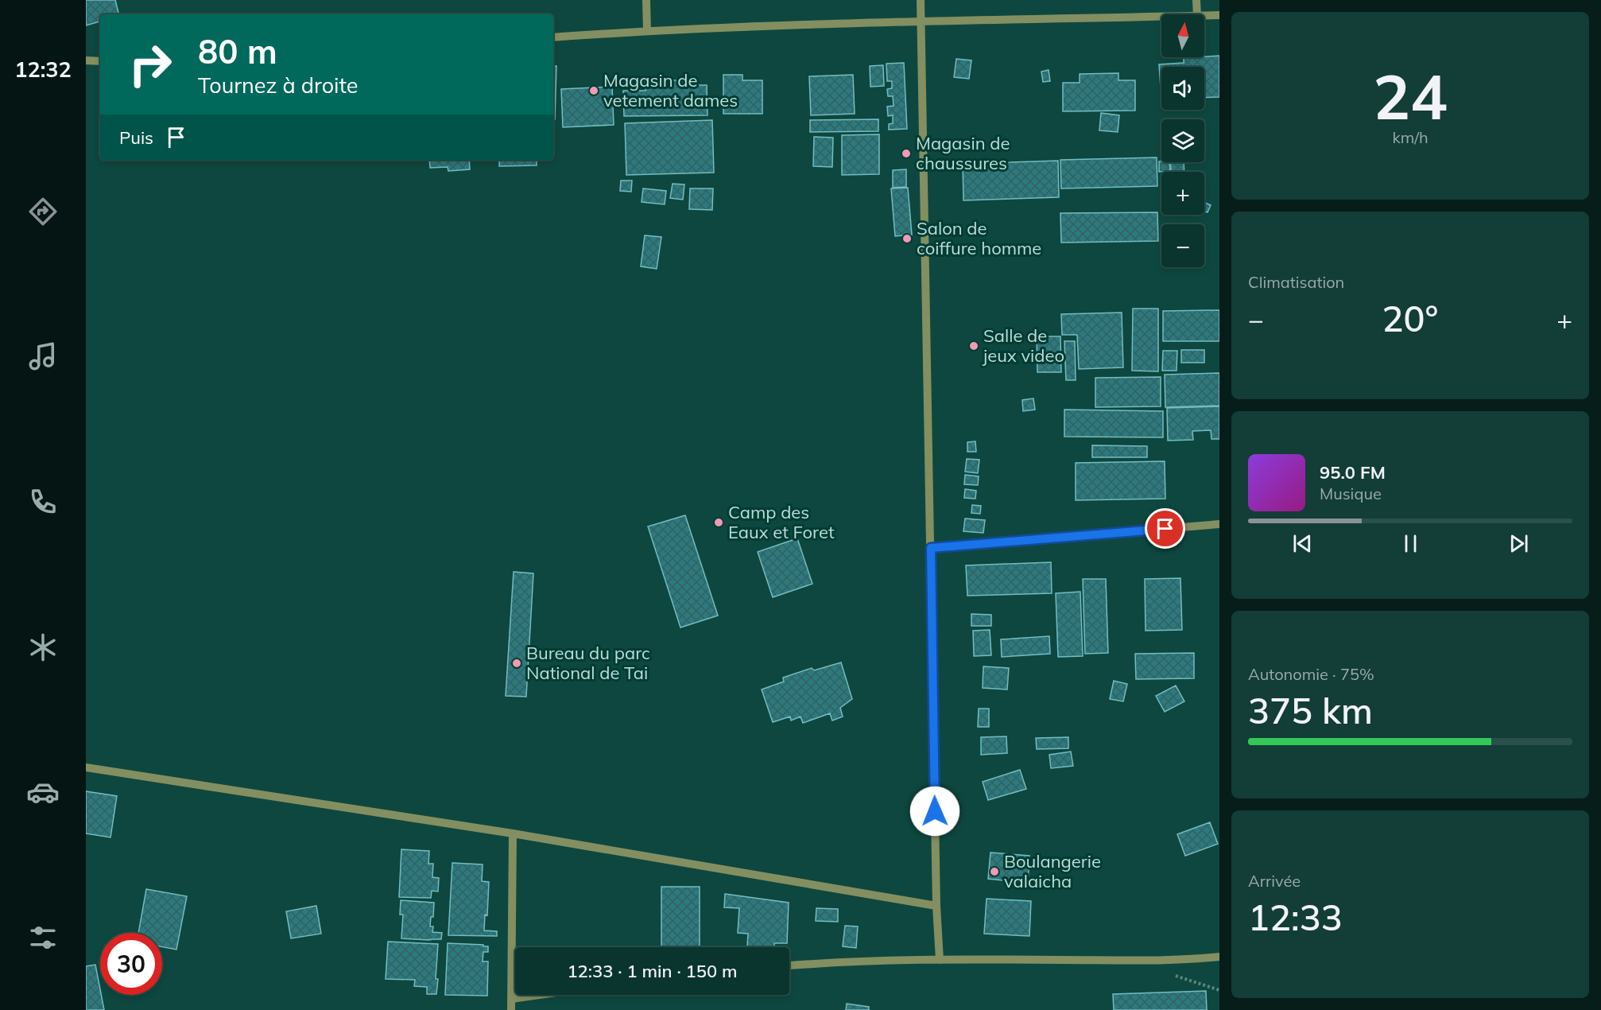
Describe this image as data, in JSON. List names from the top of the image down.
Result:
{
  "places": [
    "Magasin de vetement dames",
    "Magasin de chaussures",
    "Salon de coiffure homme",
    "Salle de jeux video",
    "Camp des Eaux et Foret",
    "Bureau du parc National de Tai",
    "Boulangerie valaicha"
  ],
  "north": "top",
  "page": {
    "tabs": "12:32",
    "tile": [
      ["24", "km/h"],
      "Climatisation",
      ["Autonomie · 75%", "375 km"],
      ["Arrivée", "12:33"]
    ],
    "map_buttons": ["+", "−"],
    "turn": ["80 m", "Tournez à droite"],
    "then": "Puis",
    "heat": ["−", "20°", "+"],
    "song": ["95.0 FM", "Musique"],
    "limit": "30",
    "trip": "12:33 · 1 min · 150 m"
  }
}
